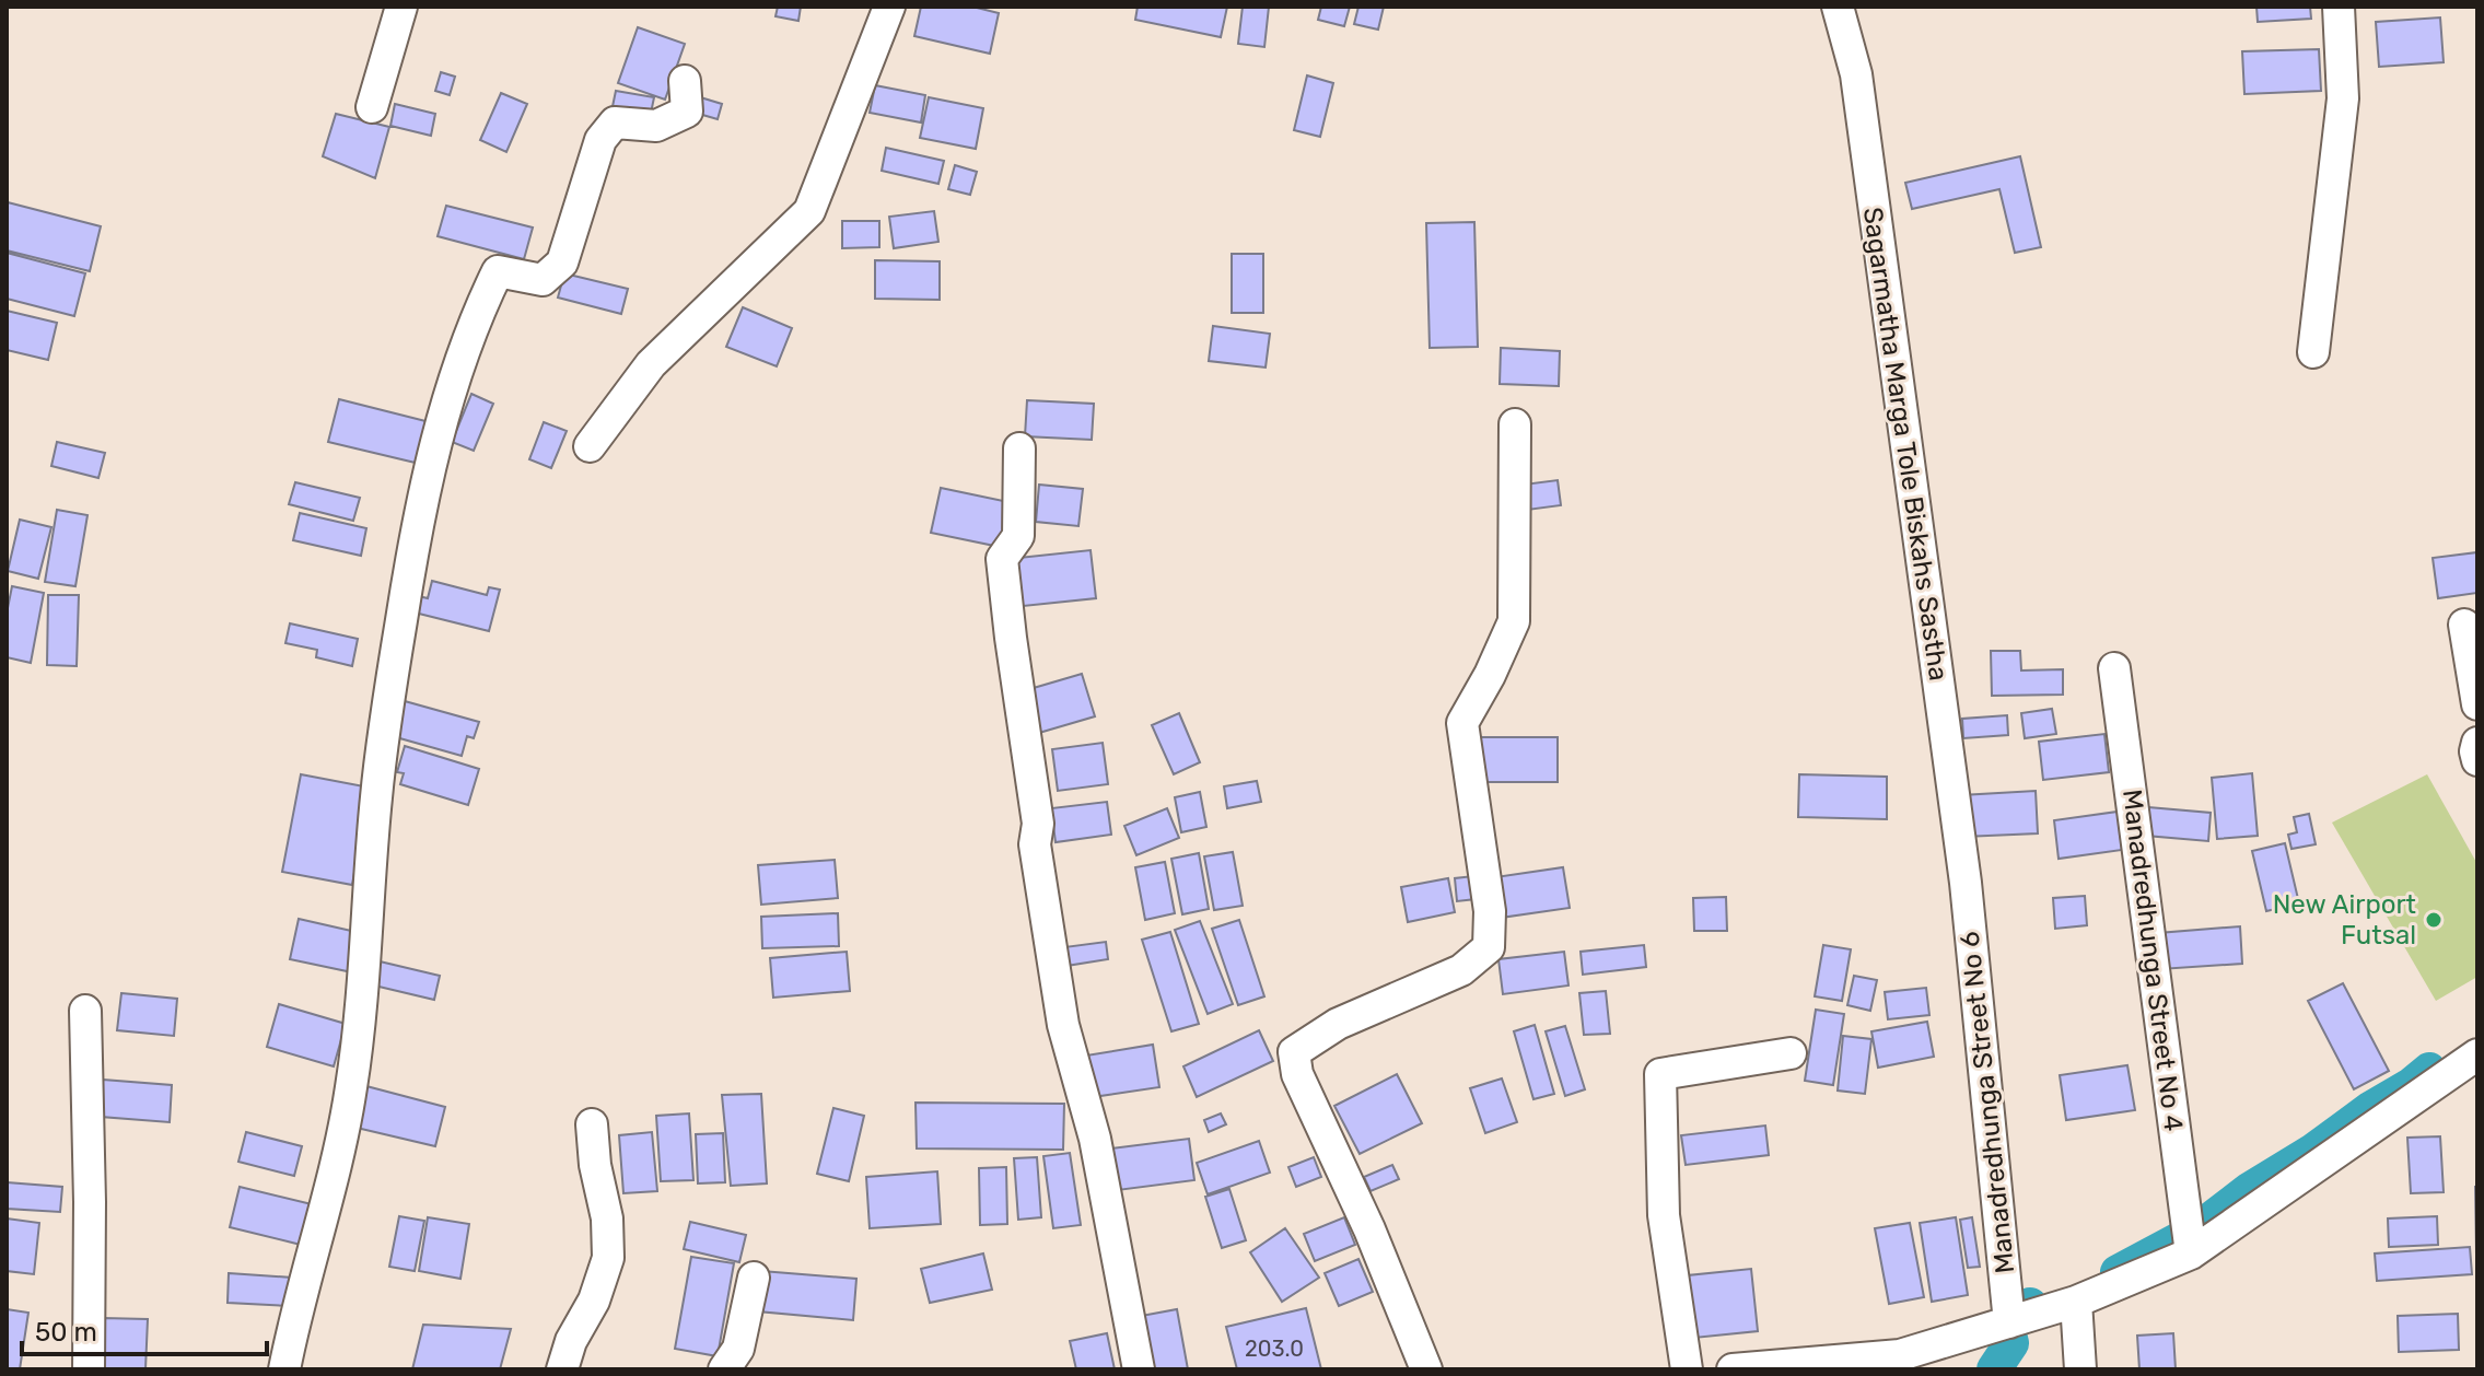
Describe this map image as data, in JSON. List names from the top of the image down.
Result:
{
  "streets": {
    "street": ["Sagarmatha Marga Tole Biskahs Sastha", "Manadredhunga Street No 4", "Manadredhunga Street No 6"]
  },
  "crossings": [
    ["Sagarmatha Marga Tole Biskahs Sastha", "Manadredhunga Street No 6"]
  ],
  "places": ["New Airport Futsal"],
  "house_numbers": ["203.0"],
  "scale_bar": "50 m"
}
